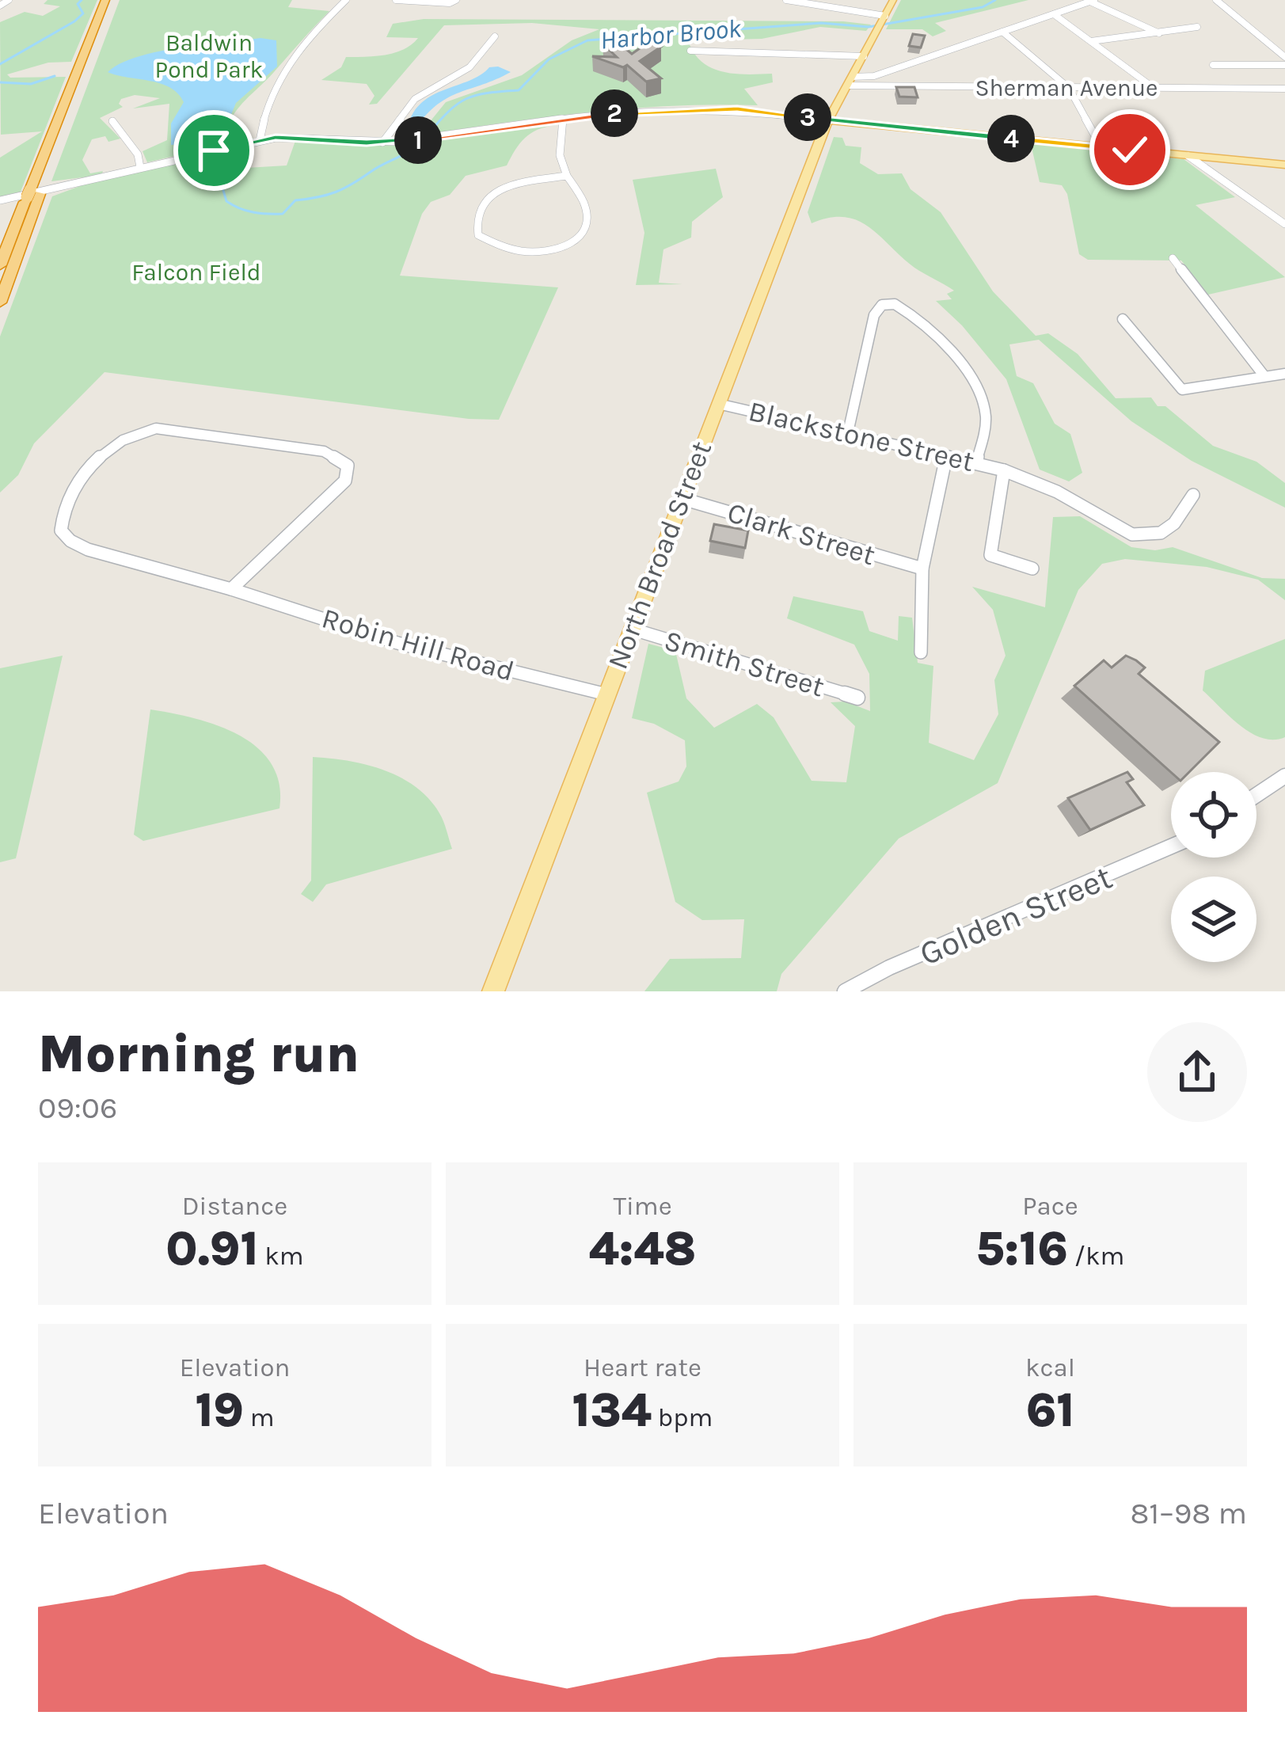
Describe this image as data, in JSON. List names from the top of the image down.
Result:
{
  "streets": {
    "main road": ["North Broad Street"],
    "street": [
      "Sherman Avenue",
      "Blackstone Street",
      "Clark Street",
      "Robin Hill Road",
      "Smith Street",
      "Golden Street"
    ]
  },
  "crossings": [
    ["Sherman Avenue", "North Broad Street"],
    ["Blackstone Street", "North Broad Street"],
    ["Clark Street", "North Broad Street"],
    ["North Broad Street", "Robin Hill Road"],
    ["North Broad Street", "Smith Street"]
  ],
  "water": ["Harbor Brook"],
  "parks": ["Baldwin Pond Park", "Falcon Field"],
  "page": {
    "pins": [
      "2",
      "3",
      "4",
      "1"
    ],
    "heading": ["Morning run", "09:06"],
    "stats": [
      ["Distance", "0.91 km"],
      ["Time", "4:48"],
      ["Pace", "5:16 /km"],
      ["Elevation", "19 m"],
      ["Heart rate", "134 bpm"],
      ["kcal", "61"]
    ],
    "chart": ["Elevation", "81–98 m"]
  }
}
